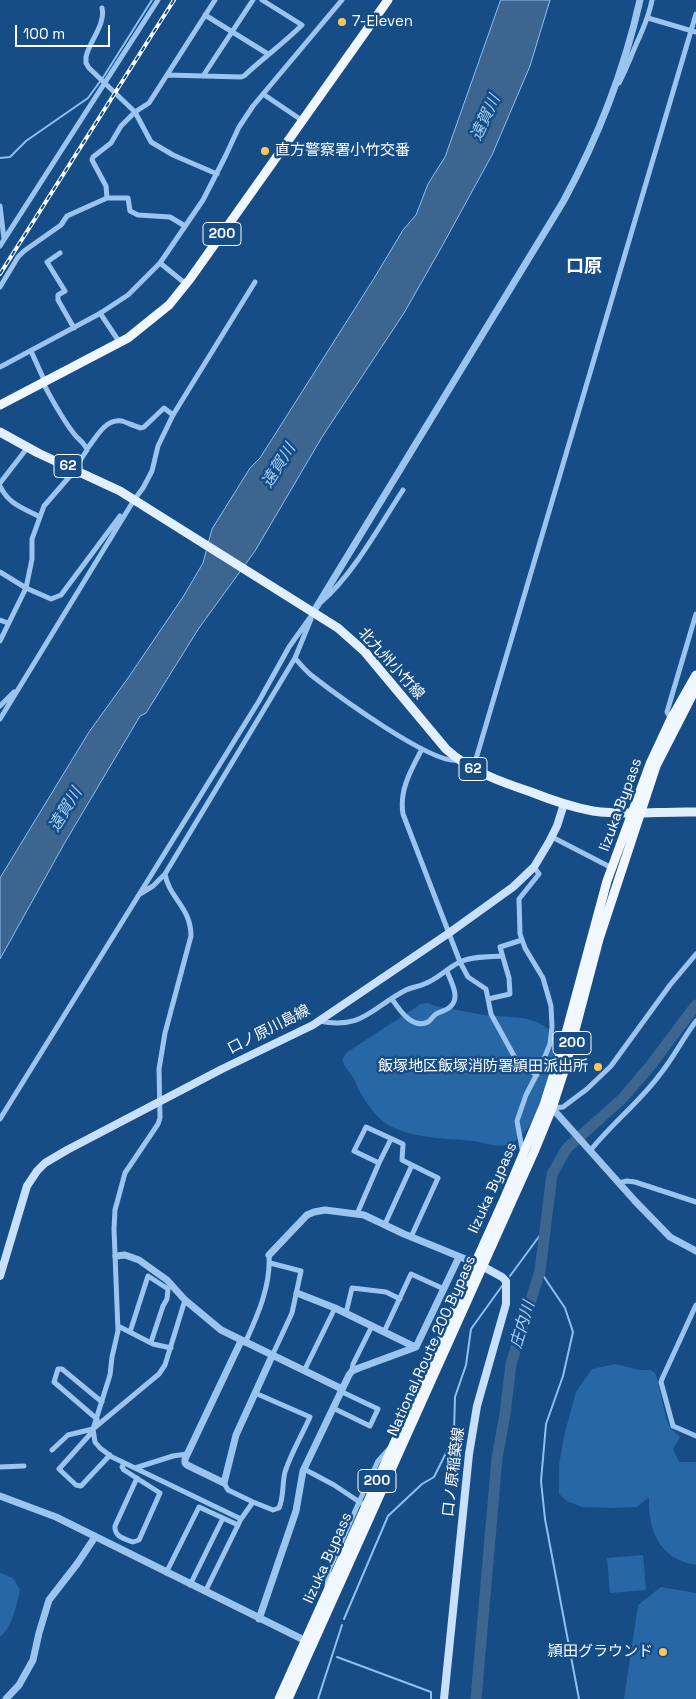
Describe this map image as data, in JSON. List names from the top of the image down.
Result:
{
  "streets": {
    "highway": ["200", "Iizuka Bypass", "National Route 200 Bypass"],
    "main road": [
      "62",
      "北九州小竹線",
      "口ノ原川島線",
      "口ノ原稲築線"
    ]
  },
  "crossings": [
    ["北九州小竹線", "Iizuka Bypass"],
    ["北九州小竹線", "口ノ原川島線"],
    ["北九州小竹線", "National Route 200 Bypass"],
    ["Iizuka Bypass", "National Route 200 Bypass"],
    ["Iizuka Bypass", "口ノ原稲築線"],
    ["National Route 200 Bypass", "口ノ原稲築線"]
  ],
  "districts": ["口原"],
  "water": ["遠賀川", "庄内川"],
  "places": [
    "7-Eleven",
    "直方警察署小竹交番",
    "飯塚地区飯塚消防署頴田派出所",
    "頴田グラウンド"
  ],
  "scale_bar": "100 m"
}
